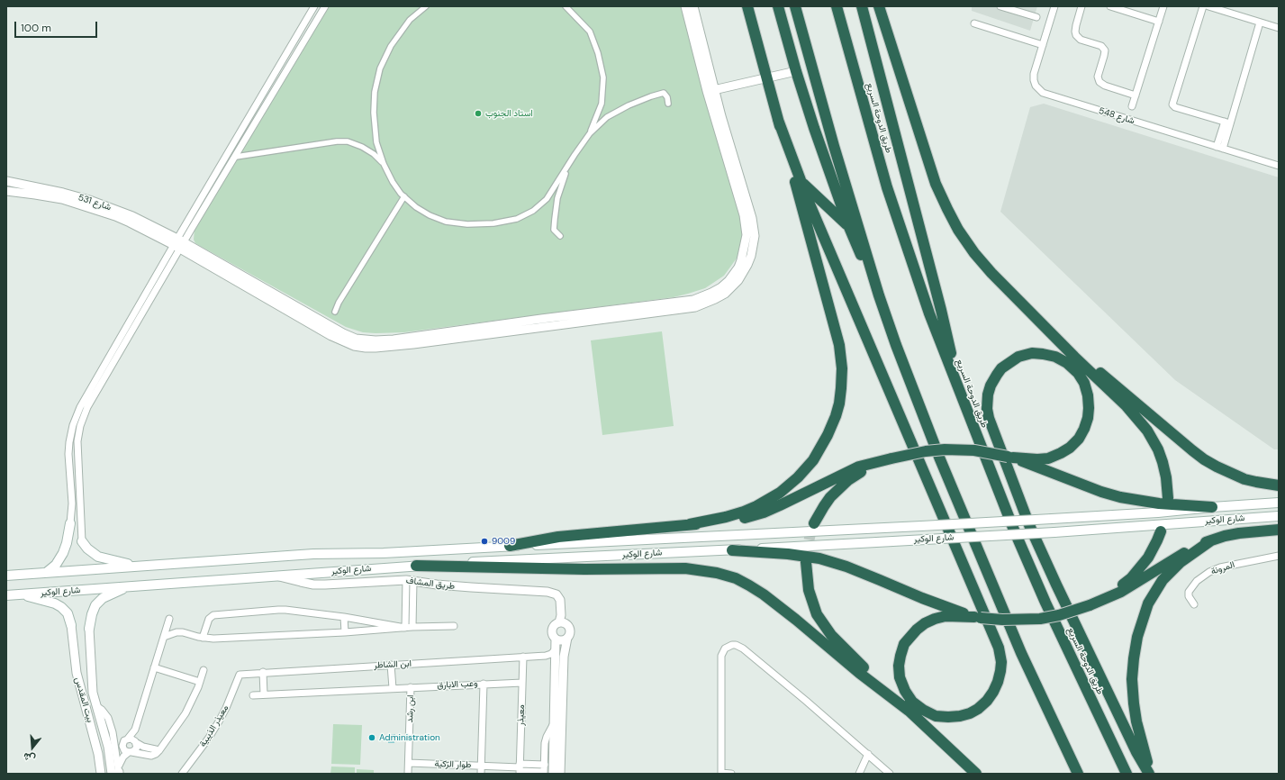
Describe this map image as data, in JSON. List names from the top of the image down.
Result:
{
  "streets": {
    "highway": ["طريق الدوحة السريع"],
    "main road": ["شارع الوكير"],
    "street": [
      "شارع 548",
      "شارع 531",
      "المرونة",
      "طريق المشاف",
      "ابن الشاطر",
      "وعب الابارق",
      "بيت المقدس",
      "ابن رشد",
      "معيذر",
      "معيذر الذيبية",
      "طوار الرّكية"
    ]
  },
  "crossings": [
    ["شارع الوكير", "طريق المشاف"],
    ["ابن الشاطر", "معيذر"],
    ["ابن الشاطر", "معيذر الذيبية"],
    ["وعب الابارق", "ابن رشد"],
    ["وعب الابارق", "معيذر"],
    ["ابن رشد", "طوار الرّكية"],
    ["معيذر", "طوار الرّكية"]
  ],
  "places": ["استاد الجنوب", "9009", "Administration"],
  "scale_bar": "100 m",
  "north": "bottom"
}
